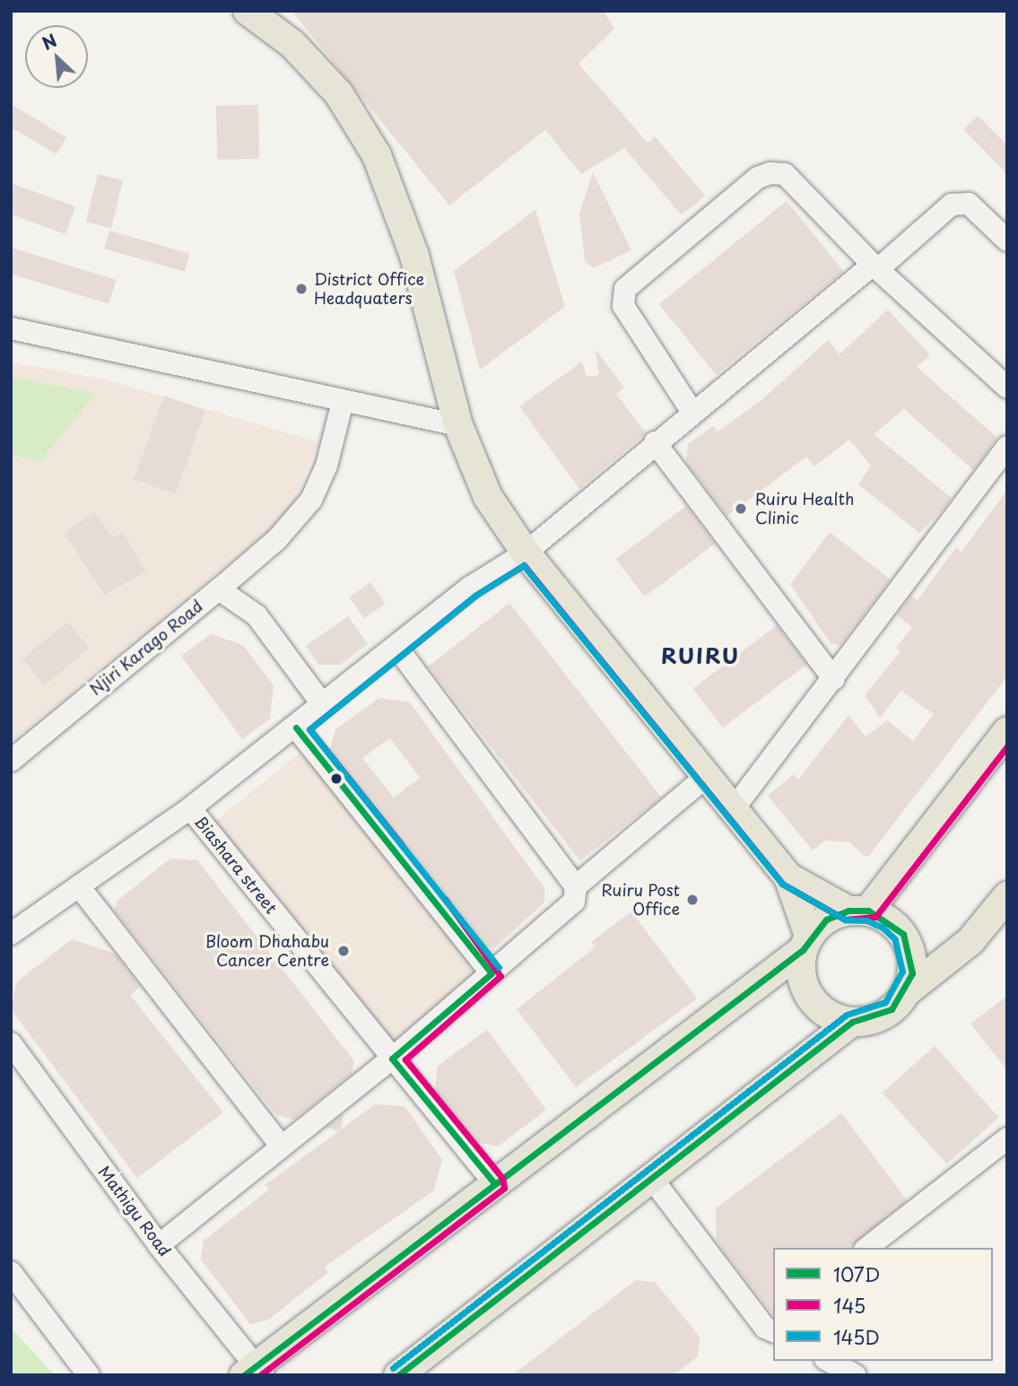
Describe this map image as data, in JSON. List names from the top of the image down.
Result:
{
  "streets": {
    "street": ["Njiri Karago Road", "Biashara street", "Mathigu Road"]
  },
  "districts": ["RUIRU"],
  "places": [
    "District Office Headquaters",
    "Ruiru Health Clinic",
    "Ruiru Post Office",
    "Bloom Dhahabu Cancer Centre"
  ],
  "lines": ["transit line 145", "transit line 145D", "transit line 107D"],
  "legend": ["107D", "145", "145D"],
  "north": "top left"
}
